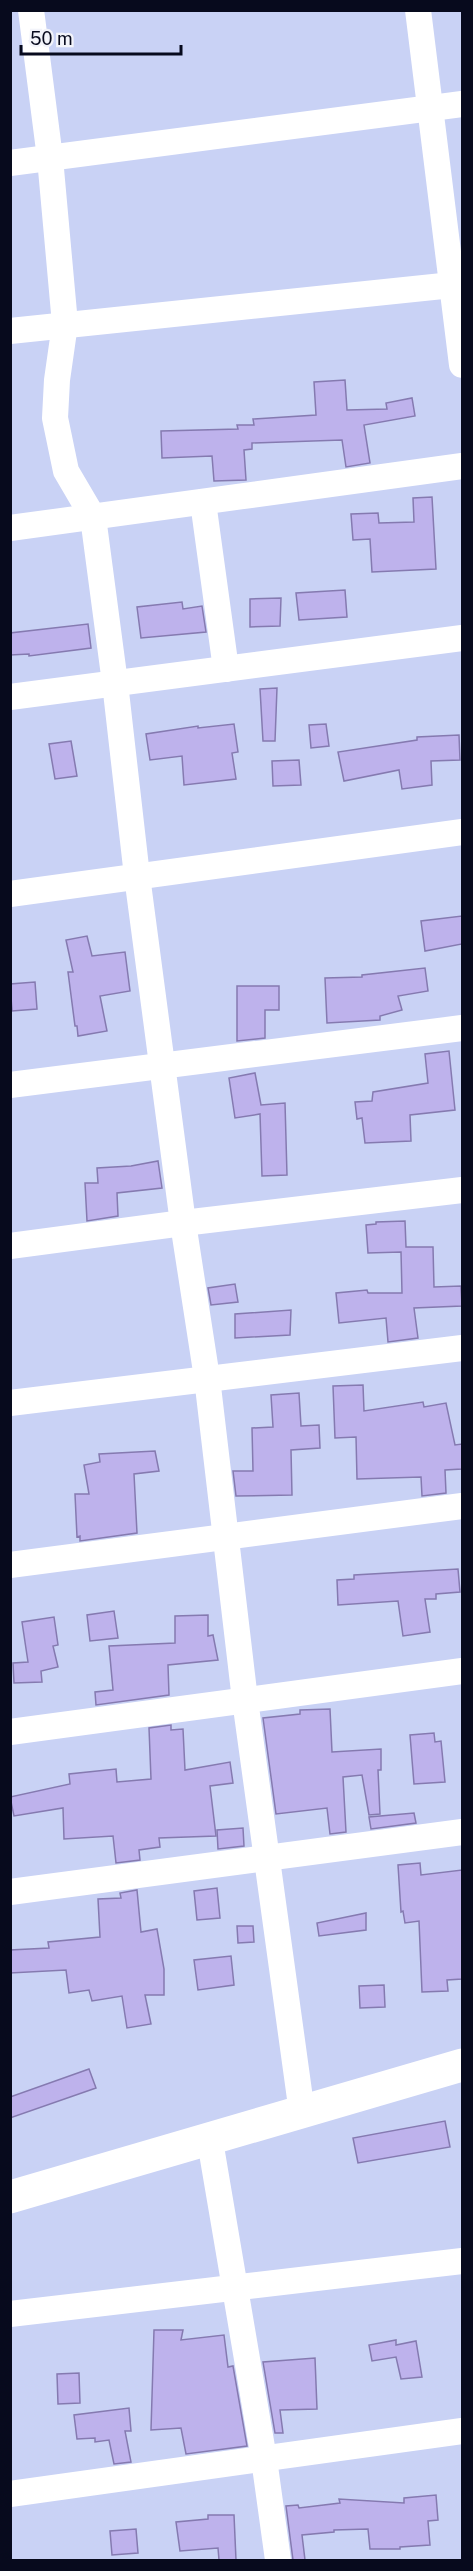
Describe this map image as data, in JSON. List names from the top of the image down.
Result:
{
  "scale_bar": "50 m"
}
